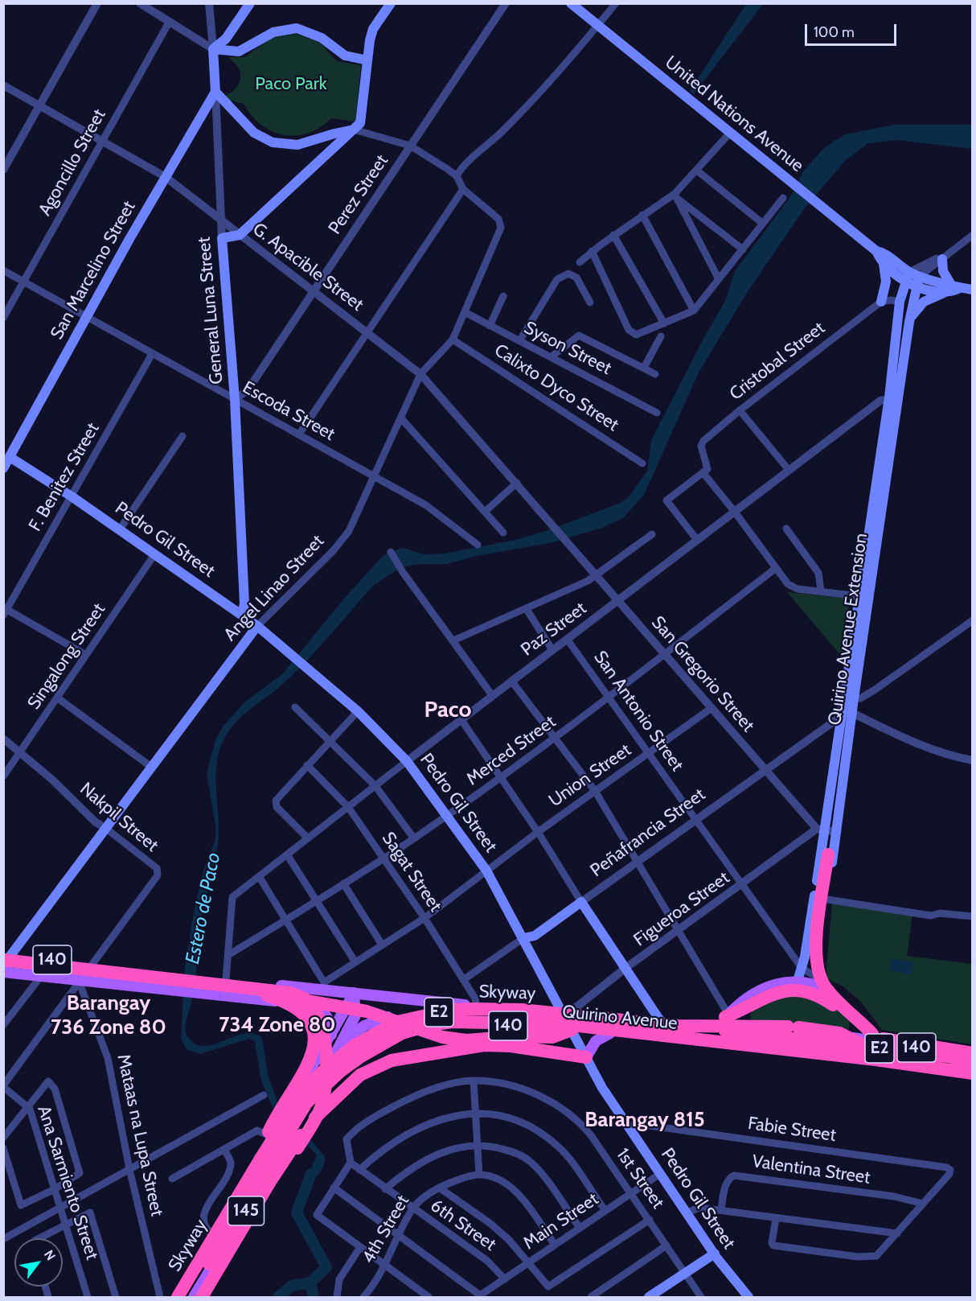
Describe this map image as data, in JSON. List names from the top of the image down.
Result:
{
  "streets": {
    "highway": ["Skyway", "E2"],
    "main road": [
      "United Nations Avenue",
      "San Marcelino Street",
      "General Luna Street",
      "Pedro Gil Street",
      "Angel Linao Street",
      "Quirino Avenue Extension",
      "Peñafrancia Street",
      "140",
      "Quirino Avenue",
      "145"
    ],
    "street": [
      "Agoncillo Street",
      "Perez Street",
      "G. Apacible Street",
      "Syson Street",
      "Cristobal Street",
      "Calixto Dyco Street",
      "Escoda Street",
      "F. Benitez Street",
      "Paz Street",
      "Singalong Street",
      "San Gregorio Street",
      "San Antonio Street",
      "Merced Street",
      "Union Street",
      "Nakpil Street",
      "Sagat Street",
      "Figueroa Street",
      "Fabie Street",
      "Mataas na Lupa Street",
      "Valentina Street",
      "1st Street",
      "Ana Sarmiento Street",
      "Main Street",
      "6th Street",
      "4th Street"
    ]
  },
  "crossings": [
    ["United Nations Avenue", "Quirino Avenue Extension"],
    ["Agoncillo Street", "G. Apacible Street"],
    ["Agoncillo Street", "Escoda Street"],
    ["Perez Street", "G. Apacible Street"],
    ["Perez Street", "General Luna Street"],
    ["Perez Street", "Escoda Street"],
    ["G. Apacible Street", "San Marcelino Street"],
    ["G. Apacible Street", "General Luna Street"],
    ["G. Apacible Street", "Angel Linao Street"],
    ["G. Apacible Street", "San Gregorio Street"],
    ["San Marcelino Street", "General Luna Street"],
    ["San Marcelino Street", "Escoda Street"],
    ["San Marcelino Street", "Pedro Gil Street"],
    ["General Luna Street", "Escoda Street"],
    ["General Luna Street", "Pedro Gil Street"],
    ["Syson Street", "Angel Linao Street"],
    ["Calixto Dyco Street", "Angel Linao Street"],
    ["Escoda Street", "F. Benitez Street"],
    ["Escoda Street", "Angel Linao Street"],
    ["F. Benitez Street", "Pedro Gil Street"],
    ["Pedro Gil Street", "Angel Linao Street"],
    ["Pedro Gil Street", "Paz Street"],
    ["Pedro Gil Street", "Singalong Street"],
    ["Pedro Gil Street", "Merced Street"],
    ["Pedro Gil Street", "Union Street"],
    ["Pedro Gil Street", "Peñafrancia Street"],
    ["Pedro Gil Street", "Figueroa Street"],
    ["Pedro Gil Street", "Skyway"],
    ["Pedro Gil Street", "Quirino Avenue"],
    ["Pedro Gil Street", "Fabie Street"],
    ["Pedro Gil Street", "Main Street"],
    ["Angel Linao Street", "Nakpil Street"],
    ["Angel Linao Street", "Quirino Avenue"],
    ["Paz Street", "Quirino Avenue Extension"],
    ["Paz Street", "San Gregorio Street"],
    ["Paz Street", "San Antonio Street"],
    ["Paz Street", "Merced Street"],
    ["Paz Street", "Sagat Street"],
    ["Quirino Avenue Extension", "San Gregorio Street"],
    ["Quirino Avenue Extension", "San Antonio Street"],
    ["Quirino Avenue Extension", "Peñafrancia Street"],
    ["Quirino Avenue Extension", "Figueroa Street"],
    ["Singalong Street", "Nakpil Street"],
    ["San Gregorio Street", "Merced Street"],
    ["San Gregorio Street", "Union Street"],
    ["San Gregorio Street", "Peñafrancia Street"],
    ["San Gregorio Street", "Figueroa Street"],
    ["San Antonio Street", "Merced Street"],
    ["San Antonio Street", "Union Street"],
    ["San Antonio Street", "Peñafrancia Street"],
    ["San Antonio Street", "Figueroa Street"],
    ["Merced Street", "Sagat Street"],
    ["Union Street", "Sagat Street"],
    ["Union Street", "Quirino Avenue"],
    ["Nakpil Street", "Quirino Avenue"],
    ["Nakpil Street", "Mataas na Lupa Street"],
    ["Nakpil Street", "Ana Sarmiento Street"],
    ["Peñafrancia Street", "Sagat Street"],
    ["Sagat Street", "Quirino Avenue"],
    ["Figueroa Street", "Skyway"],
    ["Figueroa Street", "Quirino Avenue"],
    ["Skyway", "Quirino Avenue"],
    ["Skyway", "145"],
    ["Quirino Avenue", "Mataas na Lupa Street"],
    ["Fabie Street", "Valentina Street"],
    ["1st Street", "Main Street"],
    ["1st Street", "6th Street"],
    ["Main Street", "6th Street"],
    ["6th Street", "4th Street"]
  ],
  "districts": [
    "Paco",
    "Barangay 736 Zone 80",
    "734 Zone 80",
    "Barangay 815"
  ],
  "water": ["Estero de Paco"],
  "parks": ["Paco Park"],
  "scale_bar": "100 m",
  "north": "top right"
}
